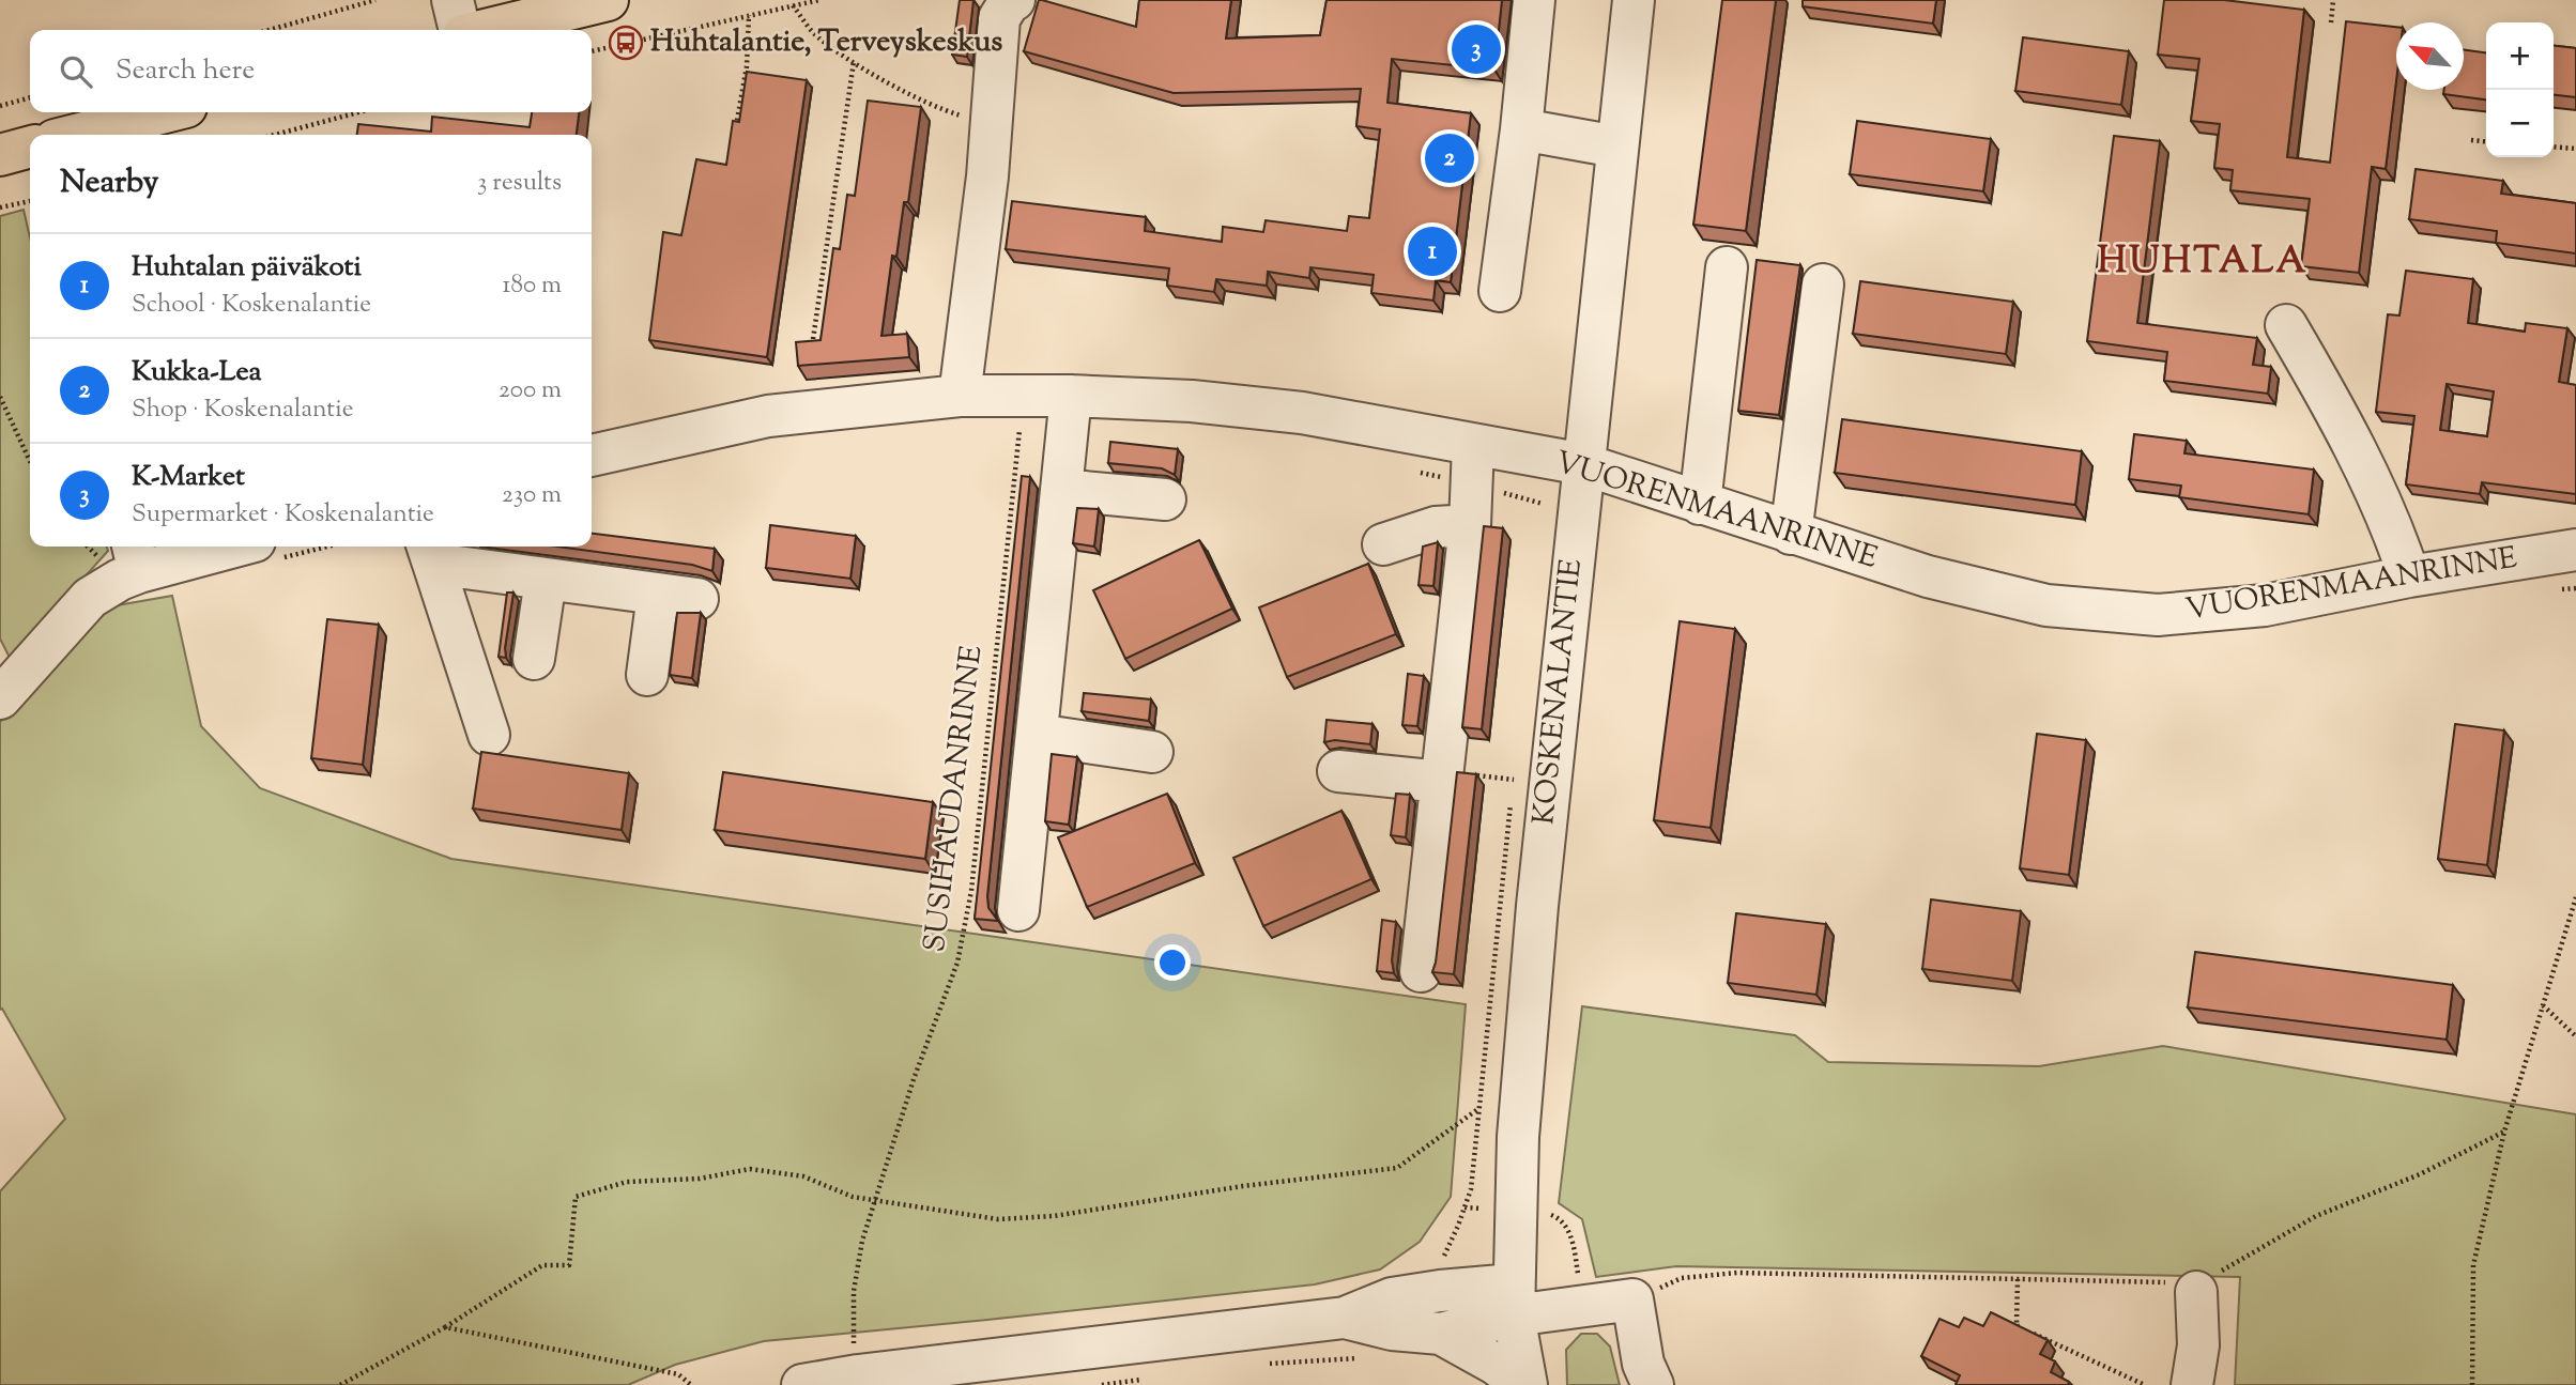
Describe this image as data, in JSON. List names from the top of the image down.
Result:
{
  "streets": {
    "street": ["VUORENMAANRINNE", "KOSKENALANTIE"],
    "path": ["SUSIHAUDANRINNE"]
  },
  "crossings": [
    ["VUORENMAANRINNE", "KOSKENALANTIE"]
  ],
  "districts": ["HUHTALA"],
  "places": {
    "bus stop": ["Huhtalantie, Terveyskeskus"]
  },
  "north": "top left",
  "page": {
    "pins": ["3", "2", "1"],
    "map_buttons": ["+", "−"],
    "search": "Search here",
    "heading": ["Nearby", "3 results"],
    "list": [
      {
        "mark": "1",
        "name": "Huhtalan päiväkoti",
        "note": "School · Koskenalantie",
        "value": "180 m"
      },
      {
        "mark": "2",
        "name": "Kukka-Lea",
        "note": "Shop · Koskenalantie",
        "value": "200 m"
      },
      {
        "mark": "3",
        "name": "K-Market",
        "note": "Supermarket · Koskenalantie",
        "value": "230 m"
      }
    ]
  }
}
